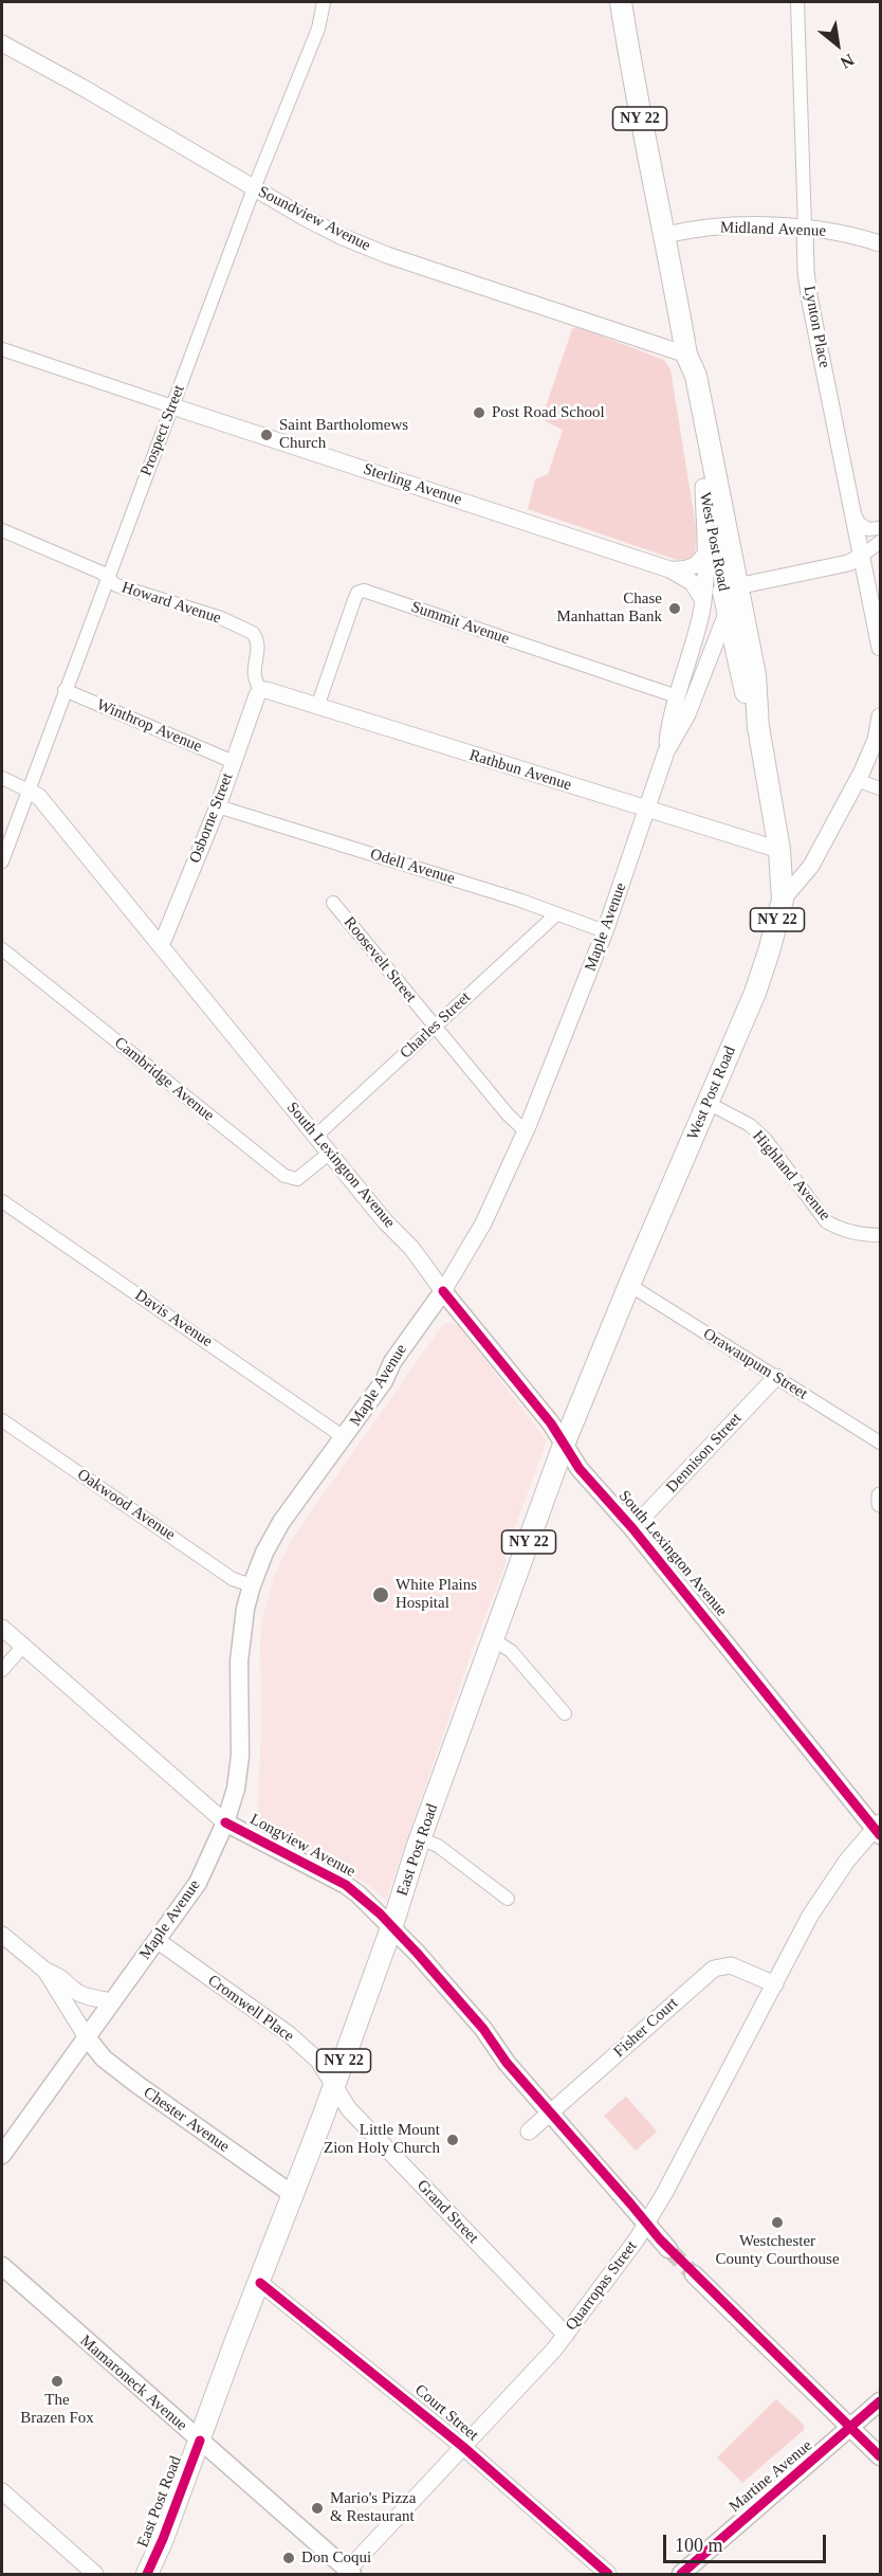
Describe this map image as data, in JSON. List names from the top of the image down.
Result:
{
  "streets": {
    "main road": [
      "NY 22",
      "West Post Road",
      "Maple Avenue",
      "South Lexington Avenue",
      "Longview Avenue",
      "East Post Road",
      "Chester Avenue",
      "Mamaroneck Avenue",
      "Martine Avenue"
    ],
    "street": [
      "Soundview Avenue",
      "Midland Avenue",
      "Lynton Place",
      "Prospect Street",
      "Sterling Avenue",
      "Howard Avenue",
      "Summit Avenue",
      "Winthrop Avenue",
      "Rathbun Avenue",
      "Osborne Street",
      "Odell Avenue",
      "Roosevelt Street",
      "Charles Street",
      "Cambridge Avenue",
      "Highland Avenue",
      "Davis Avenue",
      "Orawaupum Street",
      "Dennison Street",
      "Oakwood Avenue",
      "Cromwell Place",
      "Fisher Court",
      "Grand Street",
      "Quarropas Street",
      "Court Street"
    ]
  },
  "crossings": [
    ["Soundview Avenue", "Prospect Street"],
    ["Soundview Avenue", "West Post Road"],
    ["Midland Avenue", "Lynton Place"],
    ["Midland Avenue", "West Post Road"],
    ["Prospect Street", "Sterling Avenue"],
    ["Prospect Street", "Howard Avenue"],
    ["Prospect Street", "Winthrop Avenue"],
    ["Prospect Street", "South Lexington Avenue"],
    ["West Post Road", "Rathbun Avenue"],
    ["West Post Road", "Maple Avenue"],
    ["West Post Road", "South Lexington Avenue"],
    ["West Post Road", "Highland Avenue"],
    ["West Post Road", "Orawaupum Street"],
    ["West Post Road", "East Post Road"],
    ["Howard Avenue", "Rathbun Avenue"],
    ["Howard Avenue", "Osborne Street"],
    ["Summit Avenue", "Rathbun Avenue"],
    ["Winthrop Avenue", "Osborne Street"],
    ["Rathbun Avenue", "Osborne Street"],
    ["Rathbun Avenue", "Maple Avenue"],
    ["Osborne Street", "Odell Avenue"],
    ["Osborne Street", "South Lexington Avenue"],
    ["Odell Avenue", "Maple Avenue"],
    ["Odell Avenue", "Charles Street"],
    ["Maple Avenue", "Roosevelt Street"],
    ["Maple Avenue", "South Lexington Avenue"],
    ["Maple Avenue", "Davis Avenue"],
    ["Maple Avenue", "Oakwood Avenue"],
    ["Maple Avenue", "Longview Avenue"],
    ["Maple Avenue", "Cromwell Place"],
    ["Maple Avenue", "Chester Avenue"],
    ["Roosevelt Street", "Charles Street"],
    ["Charles Street", "South Lexington Avenue"],
    ["Cambridge Avenue", "South Lexington Avenue"],
    ["South Lexington Avenue", "Dennison Street"],
    ["South Lexington Avenue", "East Post Road"],
    ["South Lexington Avenue", "Quarropas Street"],
    ["Orawaupum Street", "Dennison Street"],
    ["Longview Avenue", "East Post Road"],
    ["Longview Avenue", "Fisher Court"],
    ["Longview Avenue", "Quarropas Street"],
    ["East Post Road", "Cromwell Place"],
    ["East Post Road", "Chester Avenue"],
    ["East Post Road", "Grand Street"],
    ["East Post Road", "Mamaroneck Avenue"],
    ["East Post Road", "Court Street"],
    ["Cromwell Place", "Grand Street"],
    ["Fisher Court", "Quarropas Street"],
    ["Grand Street", "Quarropas Street"],
    ["Quarropas Street", "Mamaroneck Avenue"],
    ["Quarropas Street", "Court Street"]
  ],
  "places": [
    "Post Road School",
    "Saint Bartholomews Church",
    "Chase Manhattan Bank",
    "White Plains Hospital",
    "Little Mount Zion Holy Church",
    "Westchester County Courthouse",
    "The Brazen Fox",
    "Mario's Pizza & Restaurant",
    "Don Coqui"
  ],
  "scale_bar": "100 m",
  "north": "bottom right"
}
